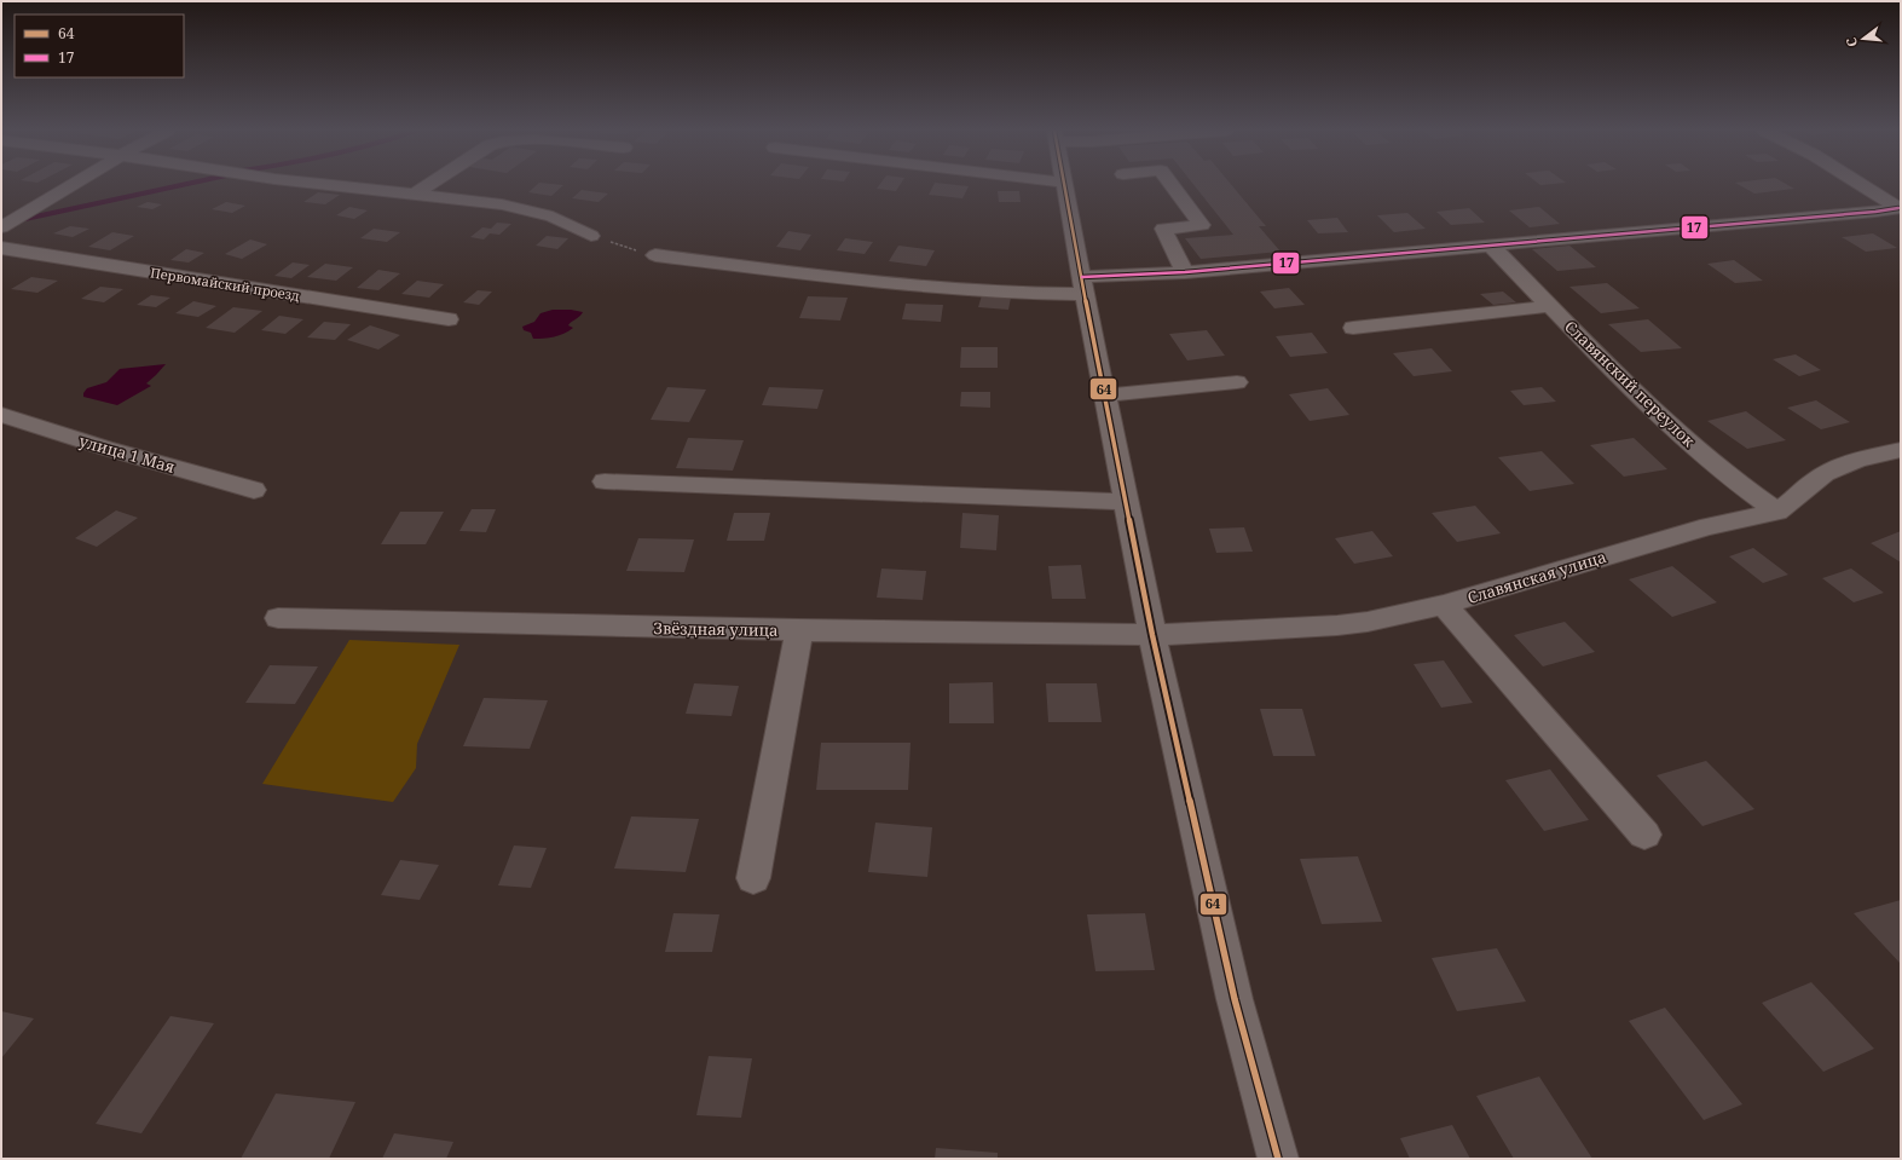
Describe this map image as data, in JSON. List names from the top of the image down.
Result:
{
  "streets": {
    "street": [
      "Первомайский проезд",
      "Славянский переулок",
      "улица 1 Мая",
      "Славянская улица",
      "Звёздная улица"
    ]
  },
  "crossings": [
    ["Славянский переулок", "Славянская улица"],
    ["Славянская улица", "Звёздная улица"]
  ],
  "lines": ["transit line 64", "transit line 17"],
  "legend": ["64", "17"],
  "north": "left"
}
